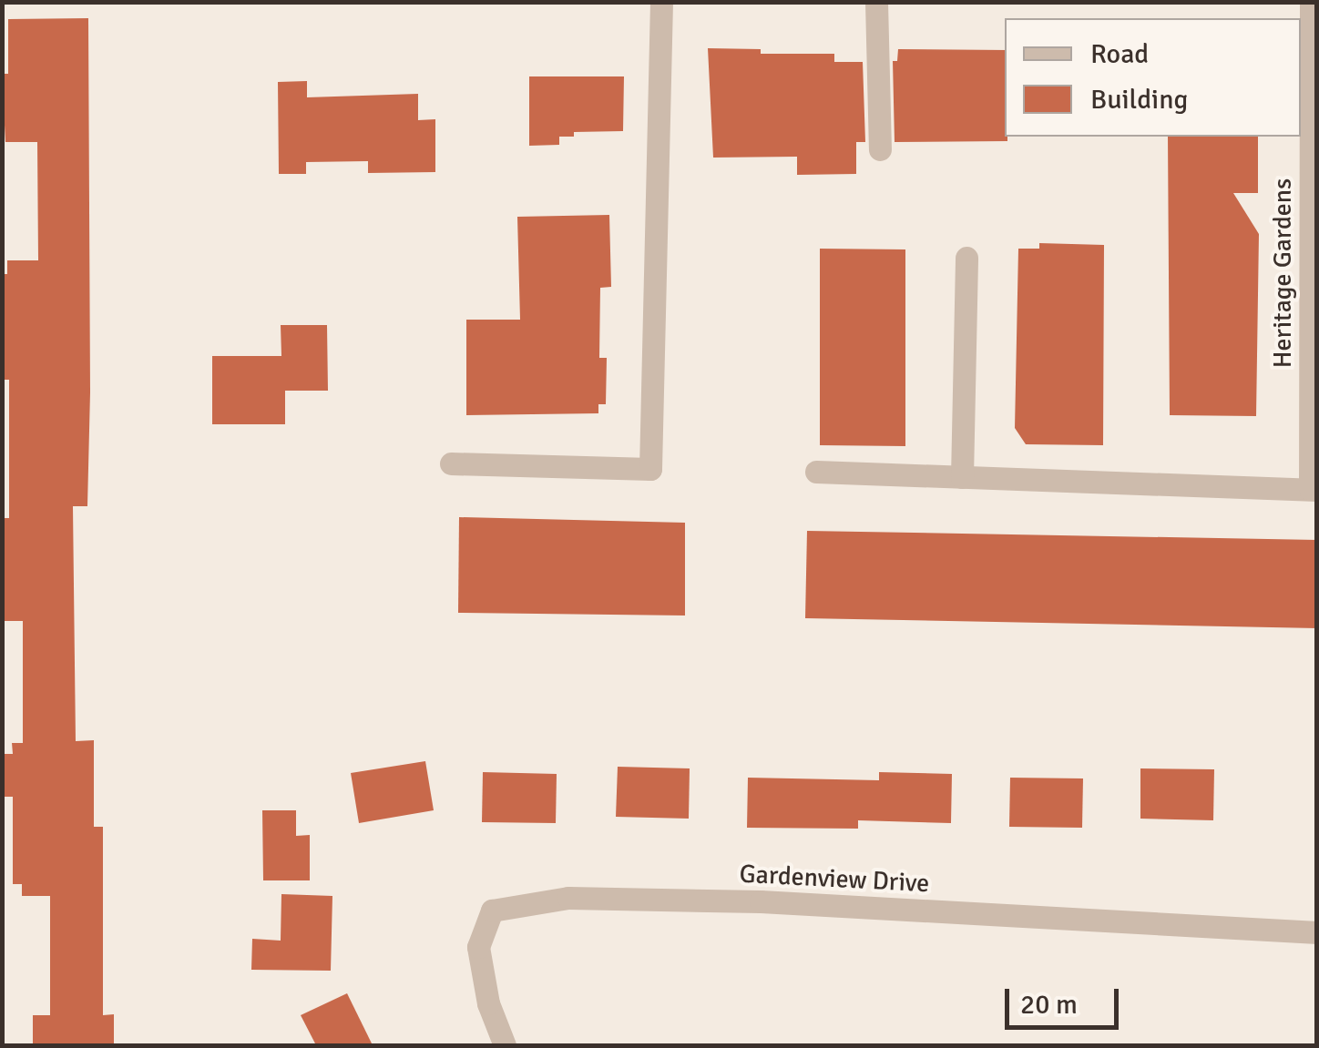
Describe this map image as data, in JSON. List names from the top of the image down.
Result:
{
  "streets": {
    "street": ["Heritage Gardens", "Gardenview Drive"]
  },
  "legend": ["Road", "Building"],
  "scale_bar": "20 m"
}
